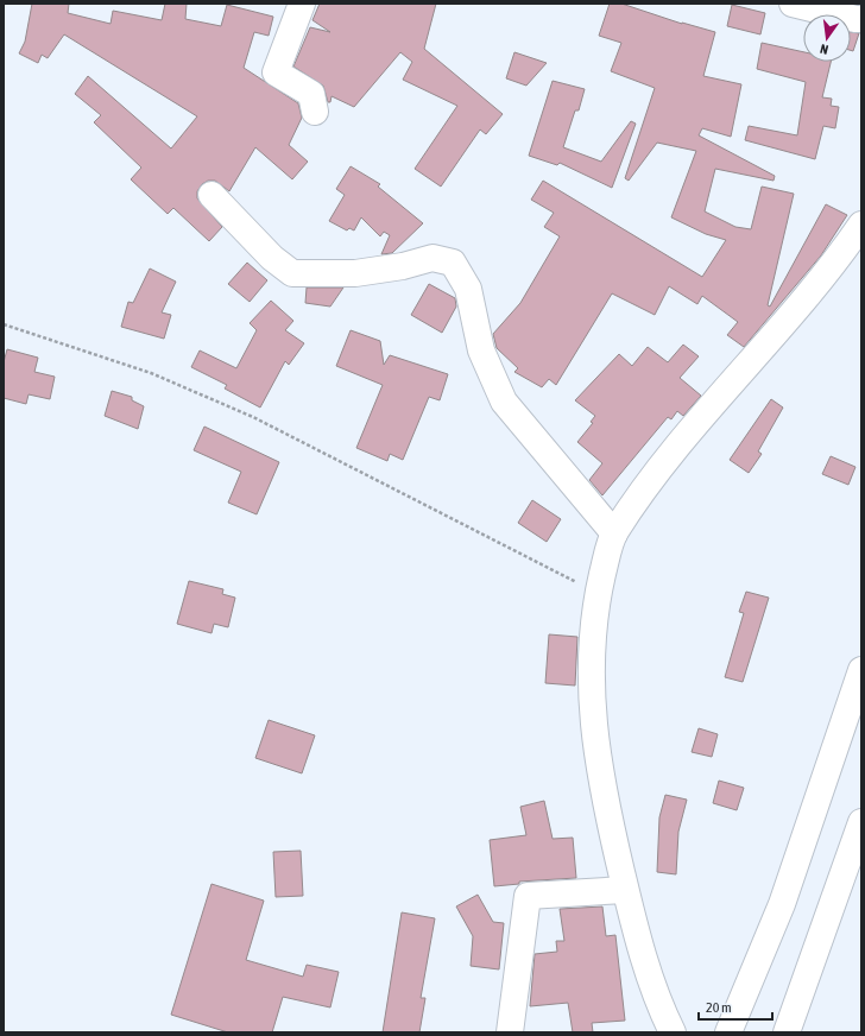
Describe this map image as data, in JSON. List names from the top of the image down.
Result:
{
  "scale_bar": "20 m",
  "north": "bottom"
}
